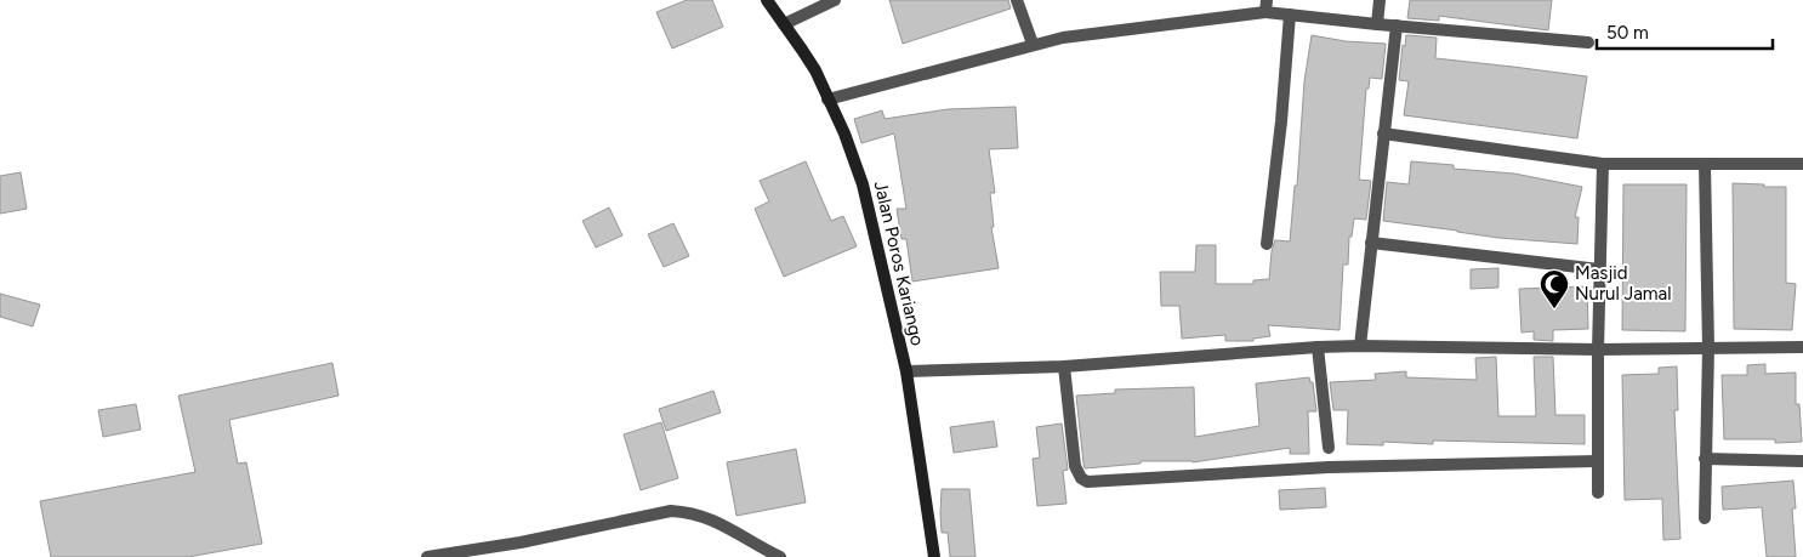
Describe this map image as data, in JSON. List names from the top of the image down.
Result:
{
  "streets": {
    "main road": ["Jalan Poros Kariango"]
  },
  "places": {
    "mosque": ["Masjid Nurul Jamal"]
  },
  "scale_bar": "50 m"
}
